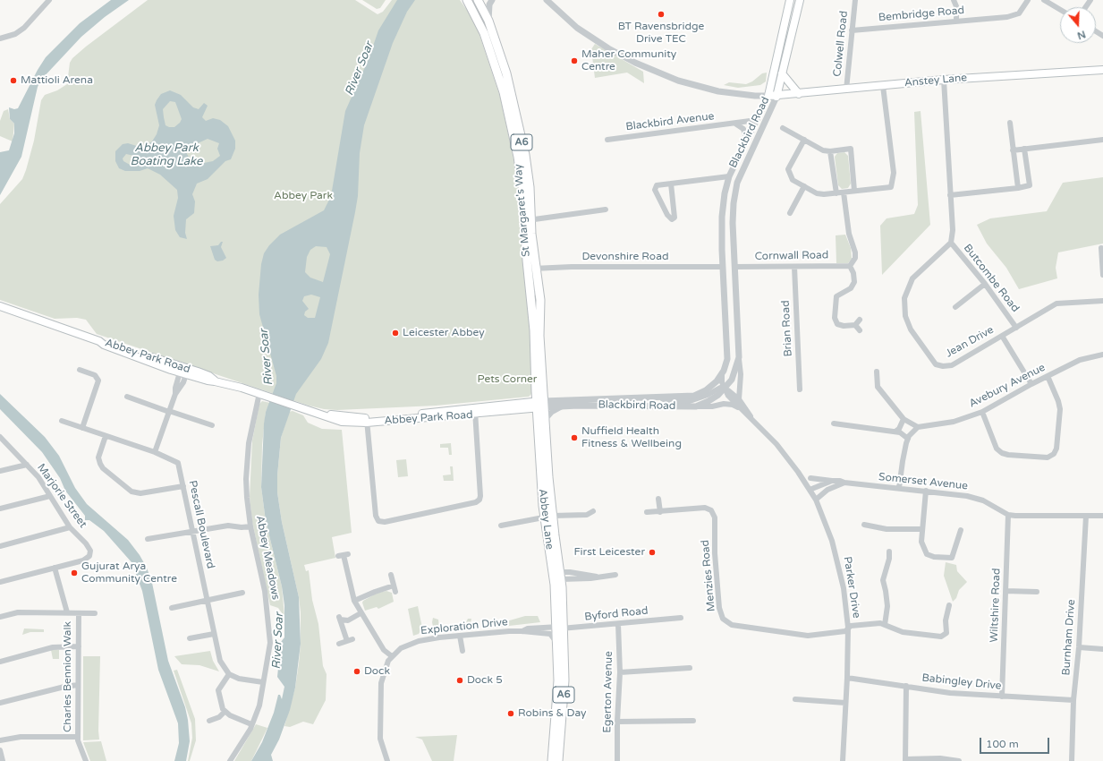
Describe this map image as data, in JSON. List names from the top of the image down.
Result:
{
  "streets": {
    "main road": [
      "Anstey Lane",
      "Blackbird Road",
      "A6",
      "St Margaret's Way",
      "Abbey Park Road",
      "Abbey Lane"
    ],
    "street": [
      "Bembridge Road",
      "Colwell Road",
      "Blackbird Avenue",
      "Cornwall Road",
      "Devonshire Road",
      "Butcombe Road",
      "Brian Road",
      "Jean Drive",
      "Avebury Avenue",
      "Somerset Avenue",
      "Marjorie Street",
      "Pescall Boulevard",
      "Abbey Meadows",
      "Menzies Road",
      "Parker Drive",
      "Wiltshire Road",
      "Byford Road",
      "Exploration Drive",
      "Burnham Drive",
      "Charles Bennion Walk",
      "Babingley Drive",
      "Egerton Avenue"
    ]
  },
  "crossings": [
    ["Bembridge Road", "Colwell Road"],
    ["Colwell Road", "Anstey Lane"],
    ["Anstey Lane", "Blackbird Road"],
    ["Blackbird Avenue", "Blackbird Road"],
    ["Blackbird Road", "St Margaret's Way"],
    ["Blackbird Road", "Cornwall Road"],
    ["Blackbird Road", "Devonshire Road"],
    ["Blackbird Road", "Abbey Park Road"],
    ["Blackbird Road", "Abbey Lane"],
    ["Blackbird Road", "Parker Drive"],
    ["St Margaret's Way", "Devonshire Road"],
    ["St Margaret's Way", "Abbey Park Road"],
    ["St Margaret's Way", "Abbey Lane"],
    ["Cornwall Road", "Brian Road"],
    ["Butcombe Road", "Jean Drive"],
    ["Abbey Park Road", "Abbey Lane"],
    ["Abbey Park Road", "Abbey Meadows"],
    ["Somerset Avenue", "Parker Drive"],
    ["Somerset Avenue", "Wiltshire Road"],
    ["Somerset Avenue", "Burnham Drive"],
    ["Abbey Lane", "Byford Road"],
    ["Abbey Lane", "Exploration Drive"],
    ["Menzies Road", "Parker Drive"],
    ["Parker Drive", "Babingley Drive"],
    ["Wiltshire Road", "Babingley Drive"],
    ["Byford Road", "Exploration Drive"],
    ["Byford Road", "Egerton Avenue"],
    ["Burnham Drive", "Babingley Drive"]
  ],
  "water": ["River Soar", "Abbey Park Boating Lake"],
  "parks": ["Abbey Park", "Pets Corner"],
  "places": [
    "BT Ravensbridge Drive TEC",
    "Maher Community Centre",
    "Mattioli Arena",
    "Leicester Abbey",
    "Nuffield Health Fitness & Wellbeing",
    "First Leicester",
    "Gujurat Arya Community Centre",
    "Dock",
    "Dock 5",
    "Robins & Day"
  ],
  "scale_bar": "100 m",
  "north": "bottom"
}
